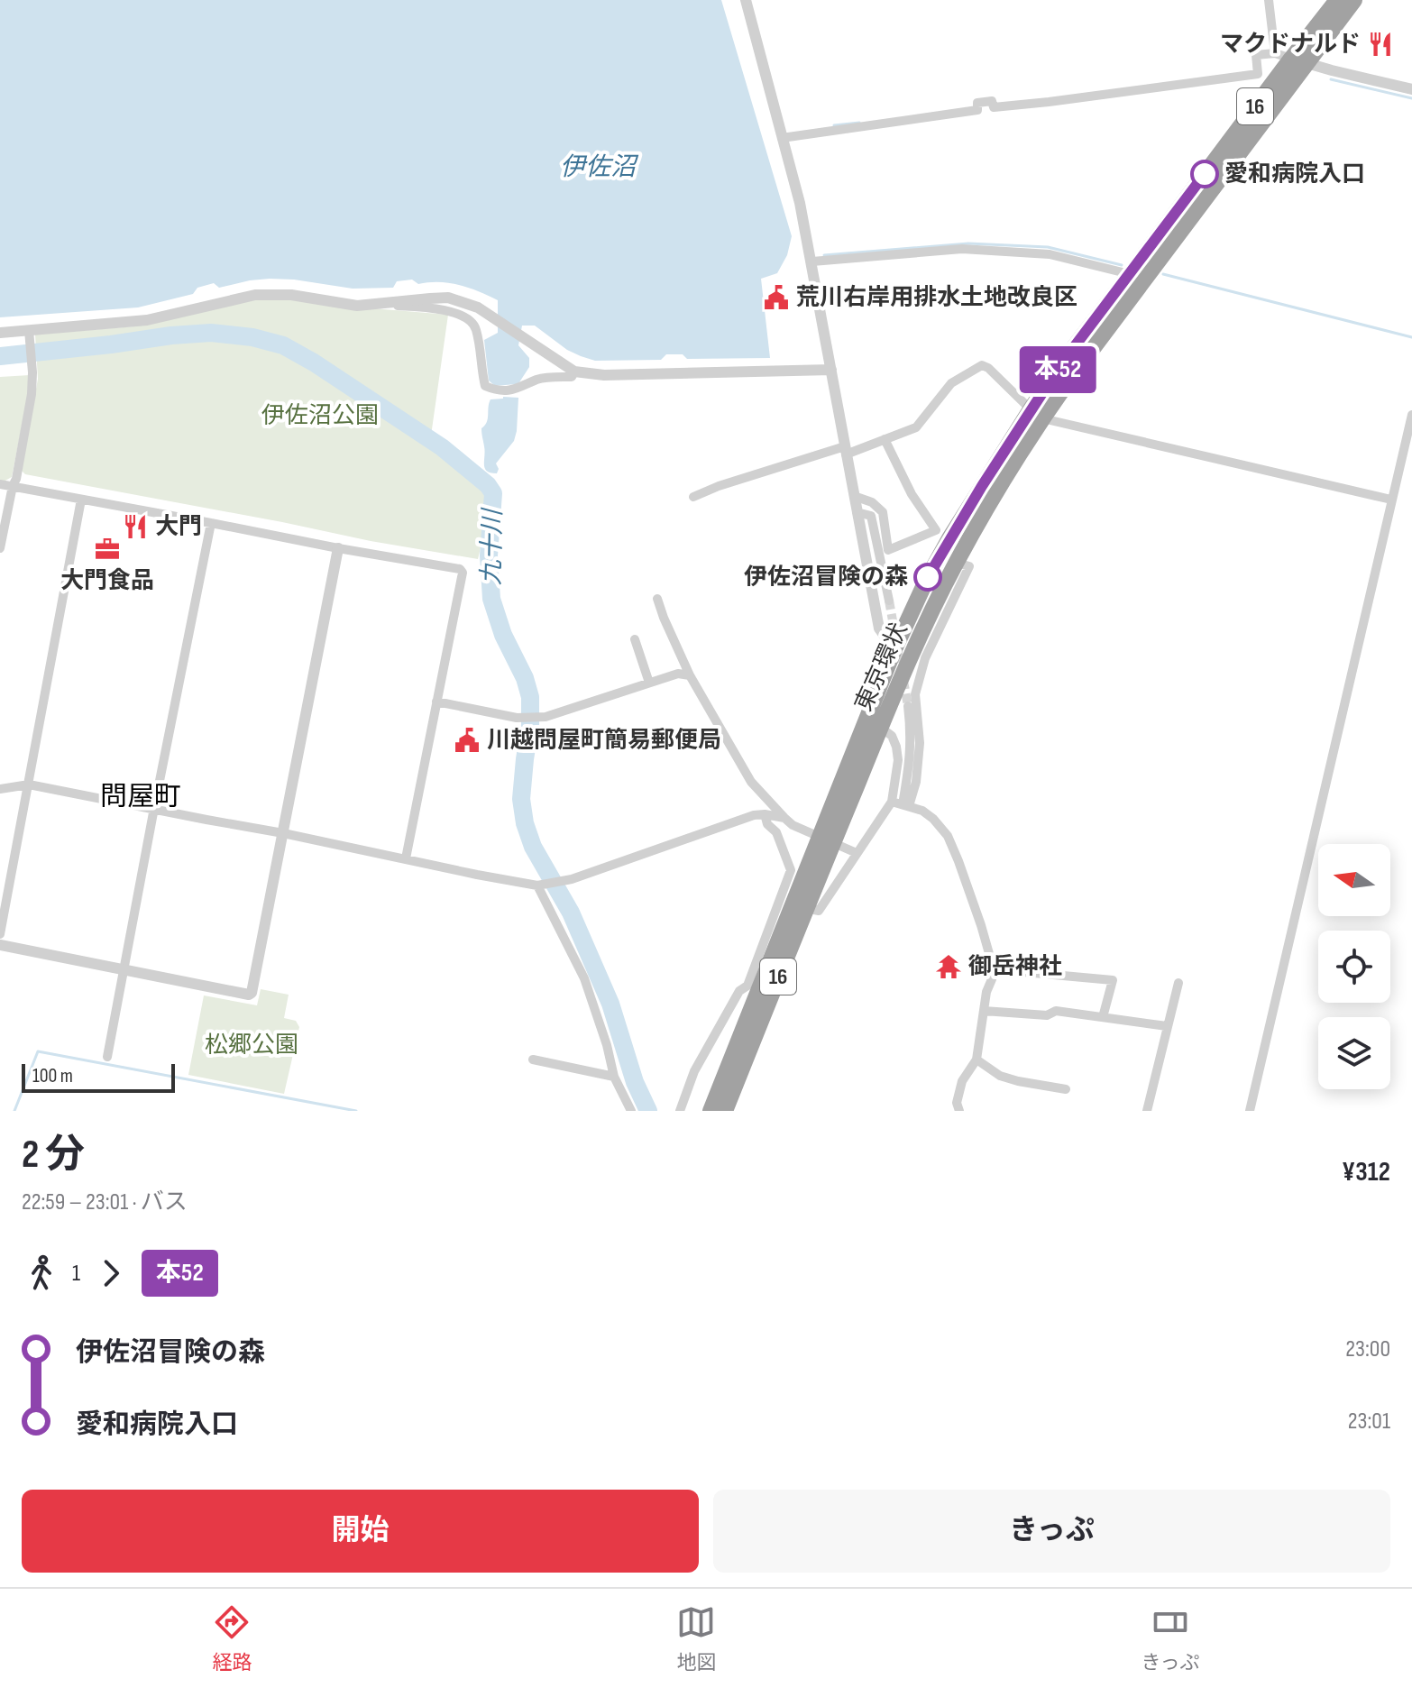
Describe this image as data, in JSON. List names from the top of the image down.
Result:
{
  "streets": {
    "highway": ["16", "東京環状"]
  },
  "districts": ["問屋町"],
  "water": ["伊佐沼", "九十川"],
  "parks": ["伊佐沼公園", "松郷公園"],
  "places": {
    "restaurant": ["マクドナルド", "大門"],
    "other": ["愛和病院入口", "伊佐沼冒険の森"],
    "public building": ["荒川右岸用排水土地改良区", "川越問屋町簡易郵便局"],
    "office": ["大門食品"],
    "temple": ["御岳神社"]
  },
  "lines": ["bus line 本52"],
  "scale_bar": "100 m",
  "north": "left",
  "page": {
    "on_map": "本52",
    "scale": "100 m",
    "heading": ["2 分", "22:59 – 23:01 · バス", "¥312"],
    "legs": ["1", "本52"],
    "list": [
      {
        "name": "伊佐沼冒険の森",
        "value": "23:00"
      },
      {
        "name": "愛和病院入口",
        "value": "23:01"
      }
    ],
    "buttons": ["開始", "きっぷ"],
    "tabs": ["経路", "地図", "きっぷ"]
  }
}
